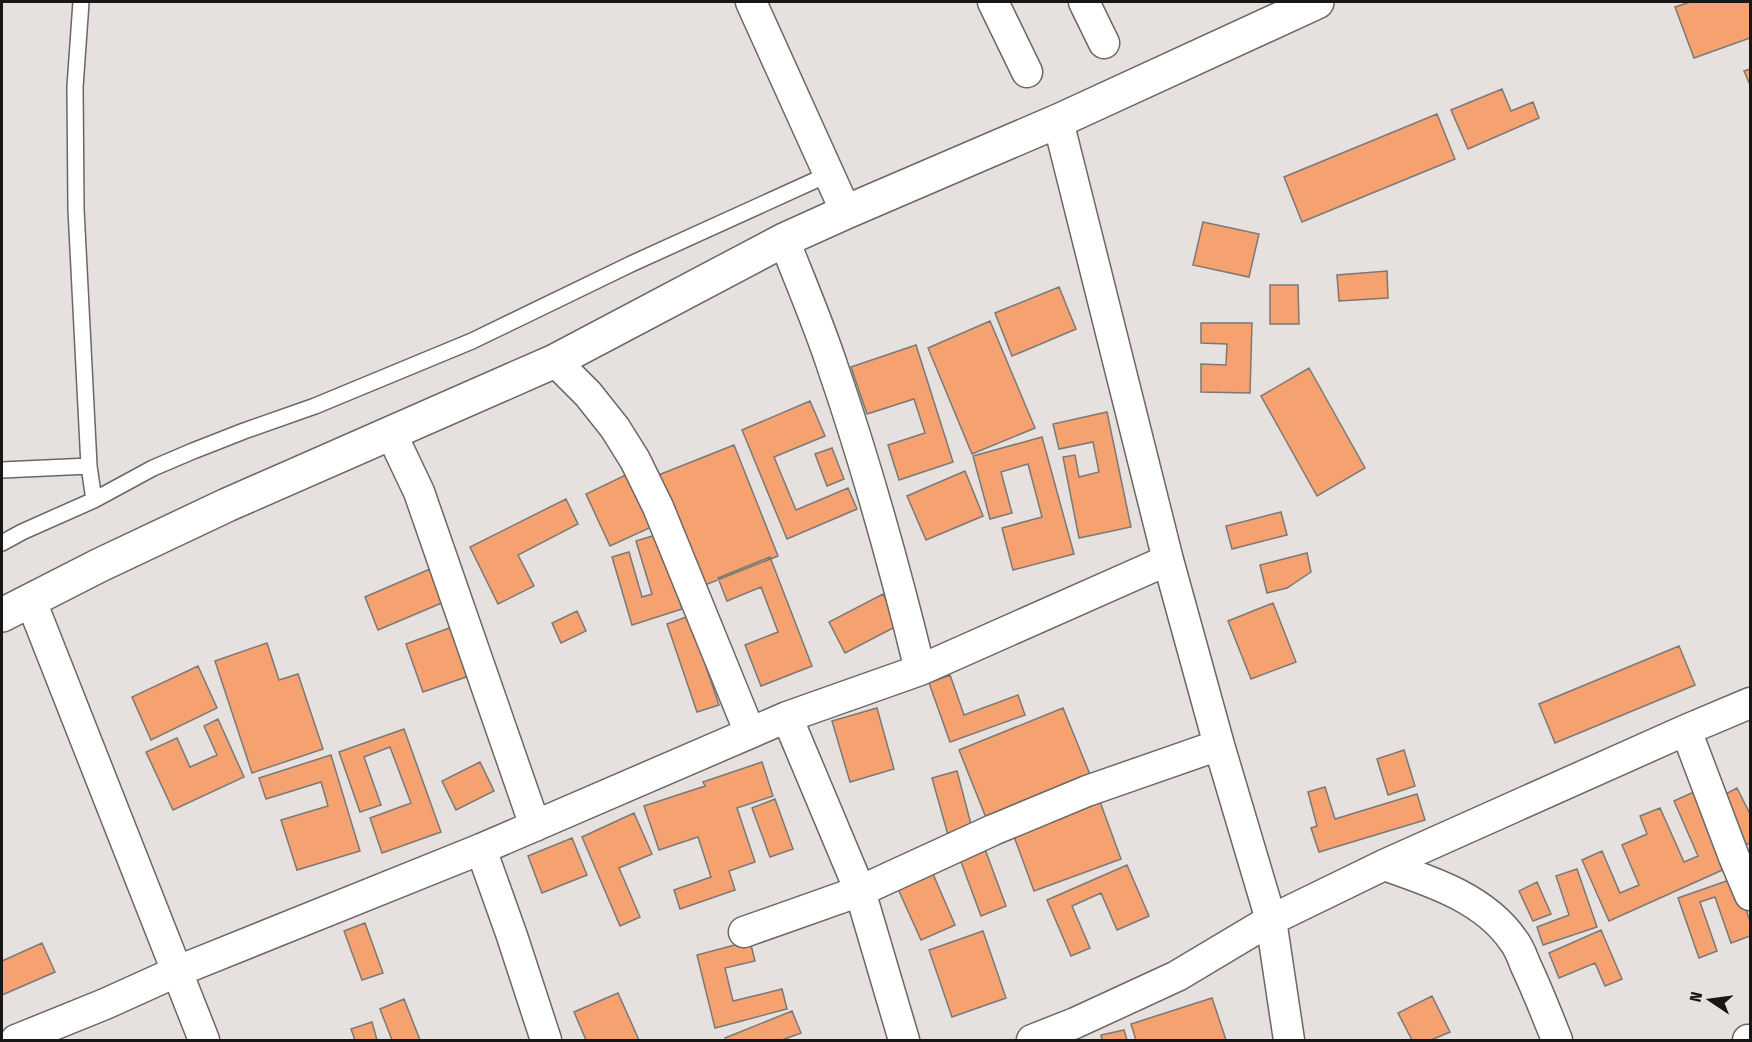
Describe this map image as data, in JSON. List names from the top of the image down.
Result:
{
  "north": "left"
}
